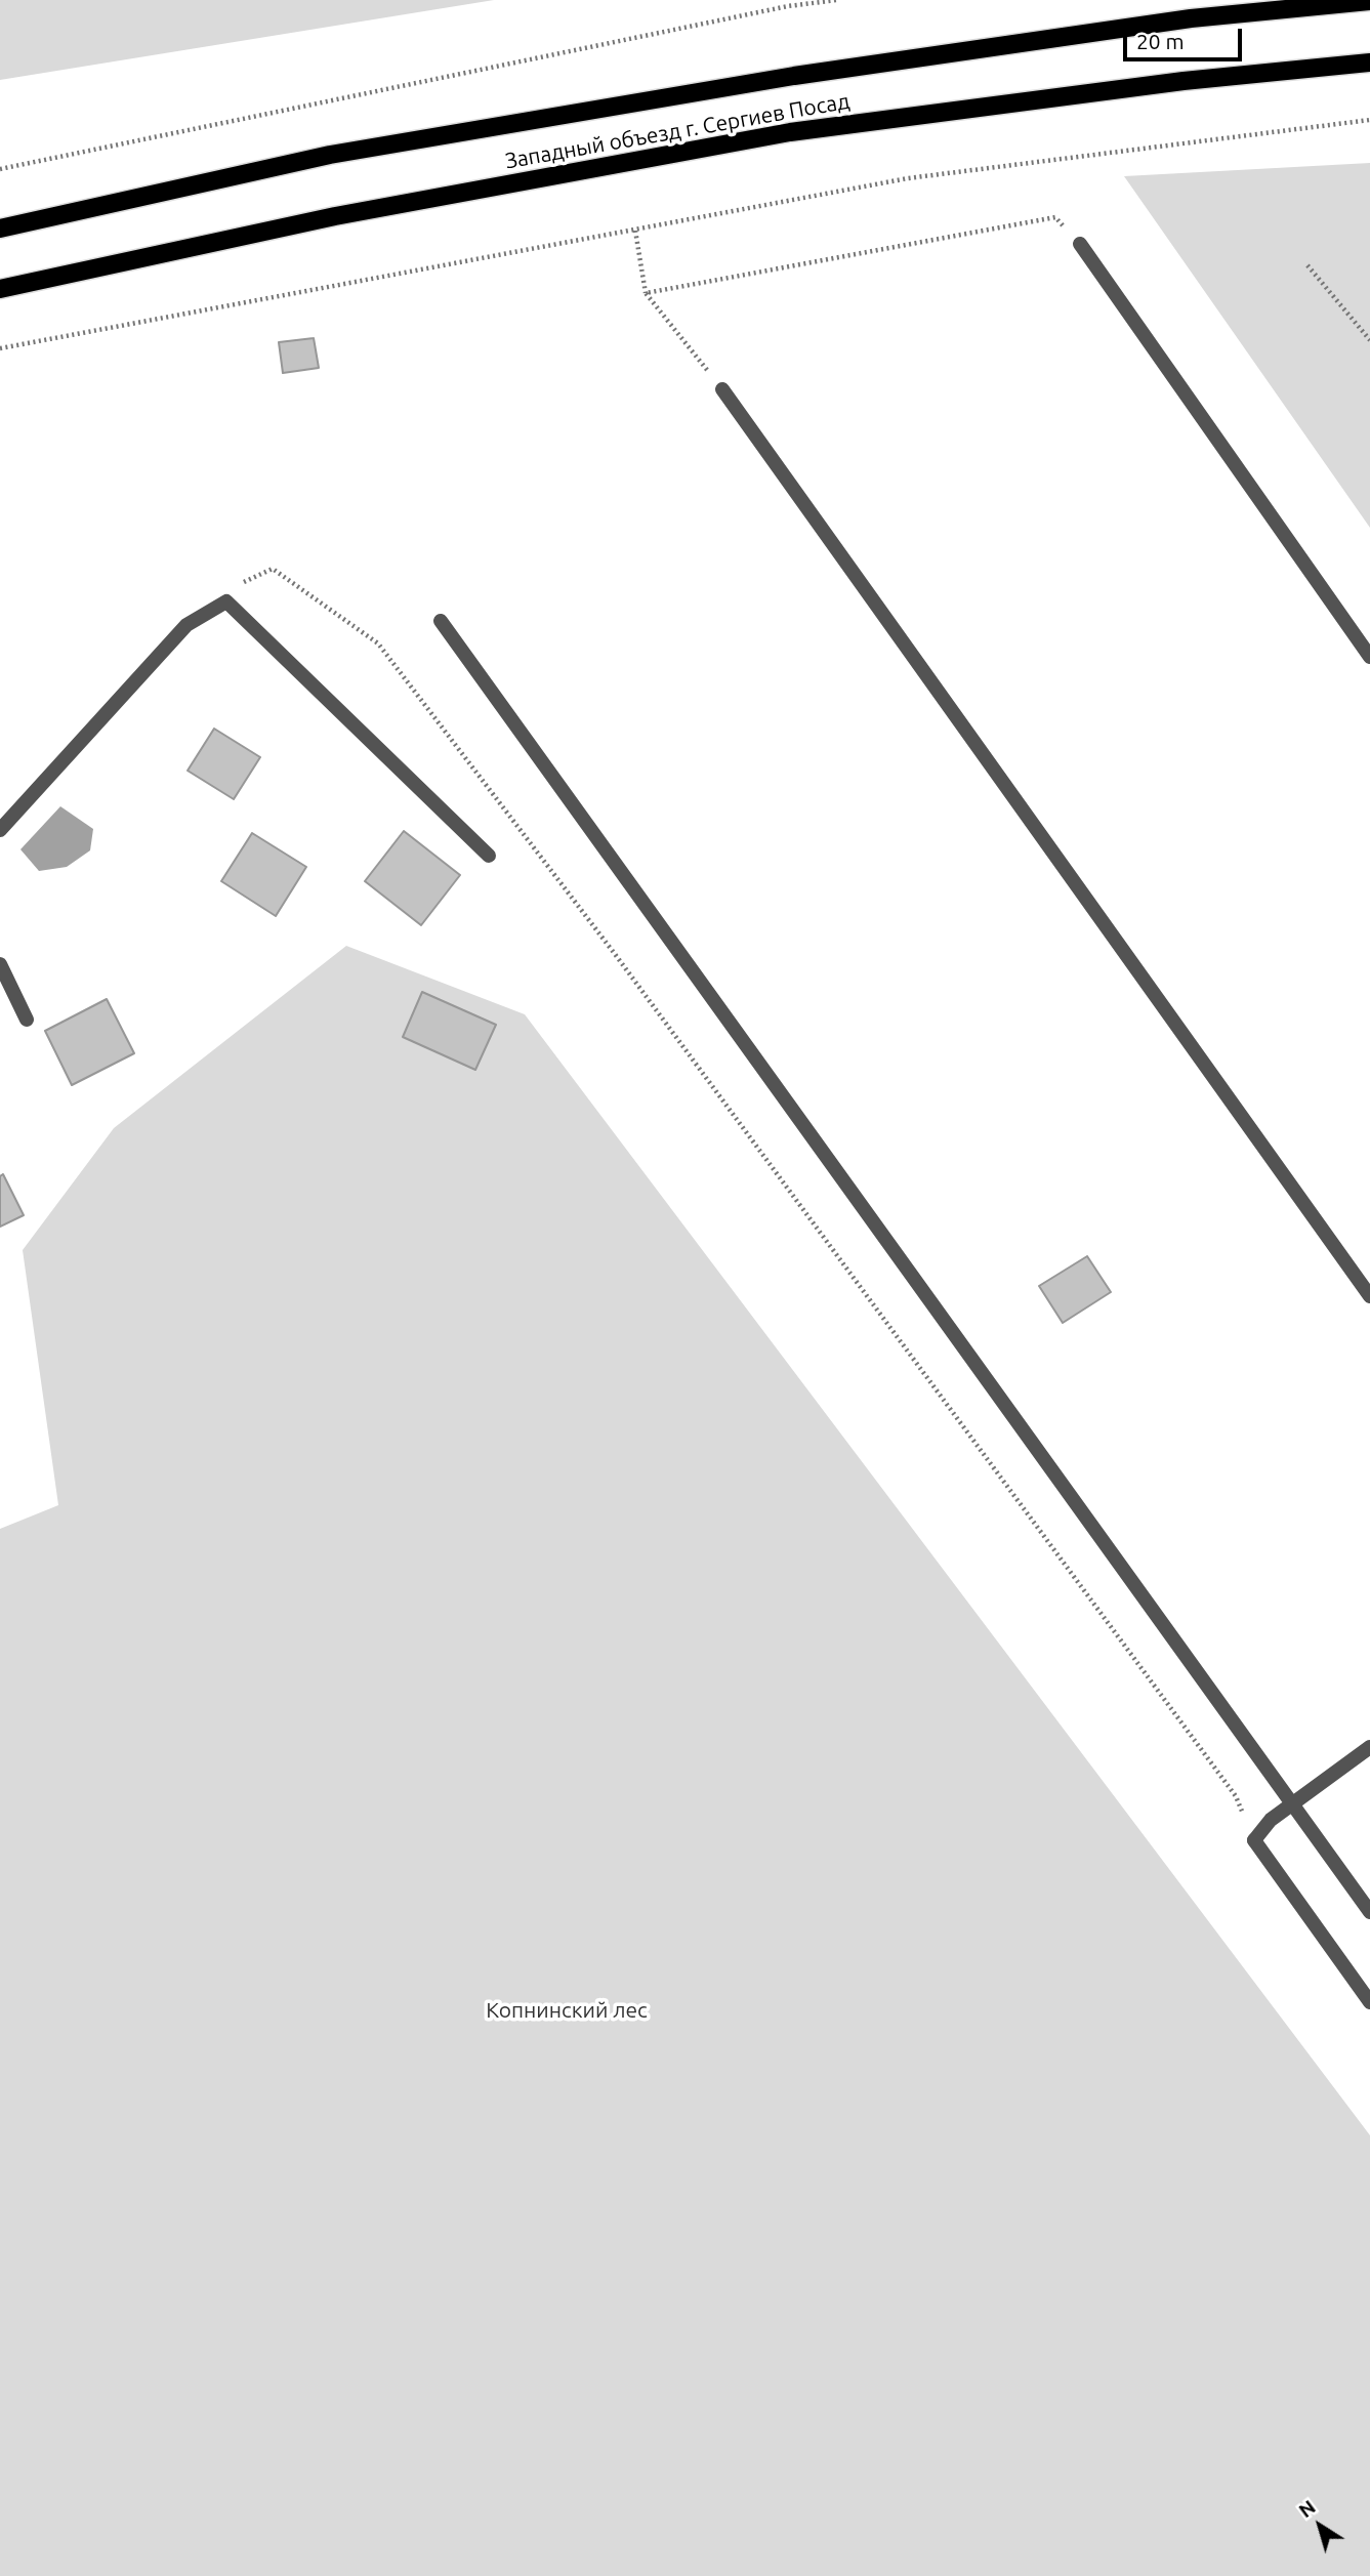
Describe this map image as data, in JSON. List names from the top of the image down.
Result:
{
  "streets": {
    "main road": ["Западный объезд г. Сергиев Посад"]
  },
  "parks": ["Копнинский лес"],
  "scale_bar": "20 m",
  "north": "top left"
}
